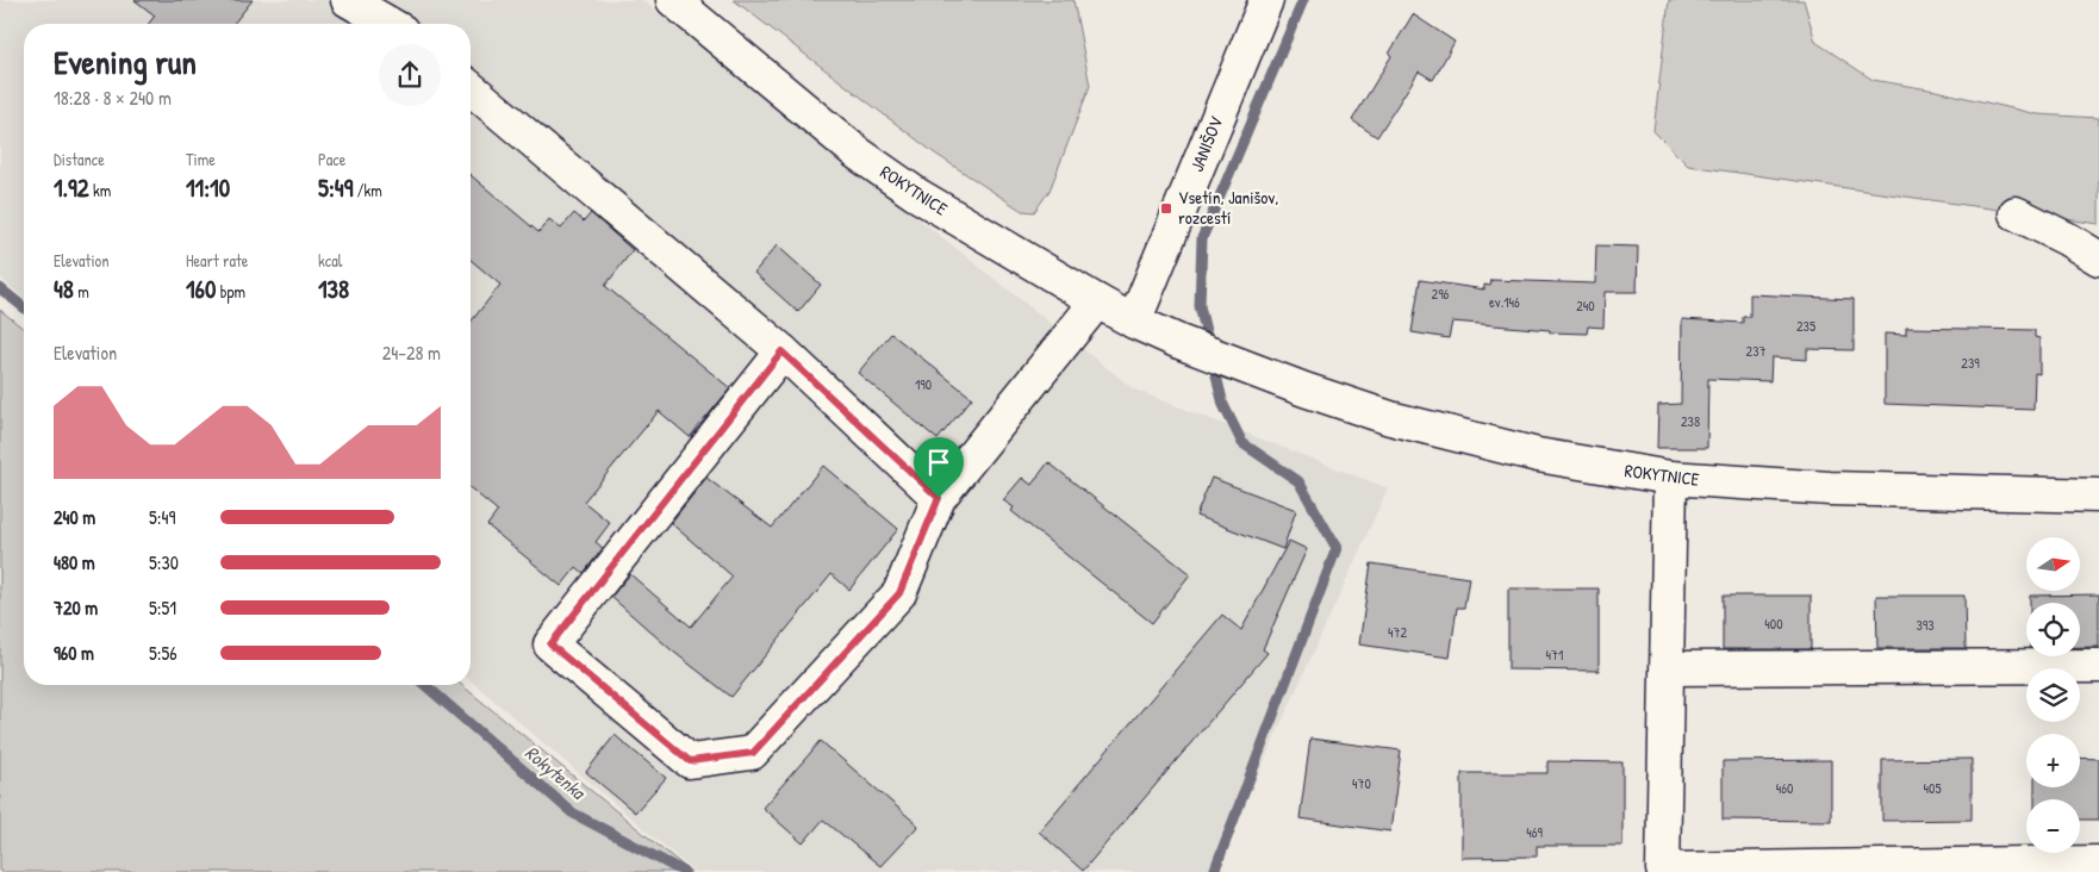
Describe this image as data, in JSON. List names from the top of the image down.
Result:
{
  "streets": {
    "street": ["JANIŠOV", "ROKYTNICE"]
  },
  "crossings": [
    ["JANIŠOV", "ROKYTNICE"]
  ],
  "water": ["Rokytenka"],
  "places": {
    "transit": ["Vsetín, Janišov, rozcestí"]
  },
  "house_numbers": [
    "296",
    "ev.146",
    "240",
    "235",
    "237",
    "239",
    "190",
    "238",
    "400",
    "393",
    "472",
    "471",
    "470",
    "460",
    "405",
    "469"
  ],
  "north": "right",
  "page": {
    "heading": ["Evening run", "18:28 · 8 × 240 m"],
    "stats": [
      ["Distance", "1.92 km"],
      ["Time", "11:10"],
      ["Pace", "5:49 /km"],
      ["Elevation", "48 m"],
      ["Heart rate", "160 bpm"],
      ["kcal", "138"]
    ],
    "chart": ["Elevation", "24–28 m"],
    "list": [
      {
        "name": "240 m",
        "note": "5:49"
      },
      {
        "name": "480 m",
        "note": "5:30"
      },
      {
        "name": "720 m",
        "note": "5:51"
      },
      {
        "name": "960 m",
        "note": "5:56"
      }
    ],
    "map_buttons": ["+", "−"]
  }
}
